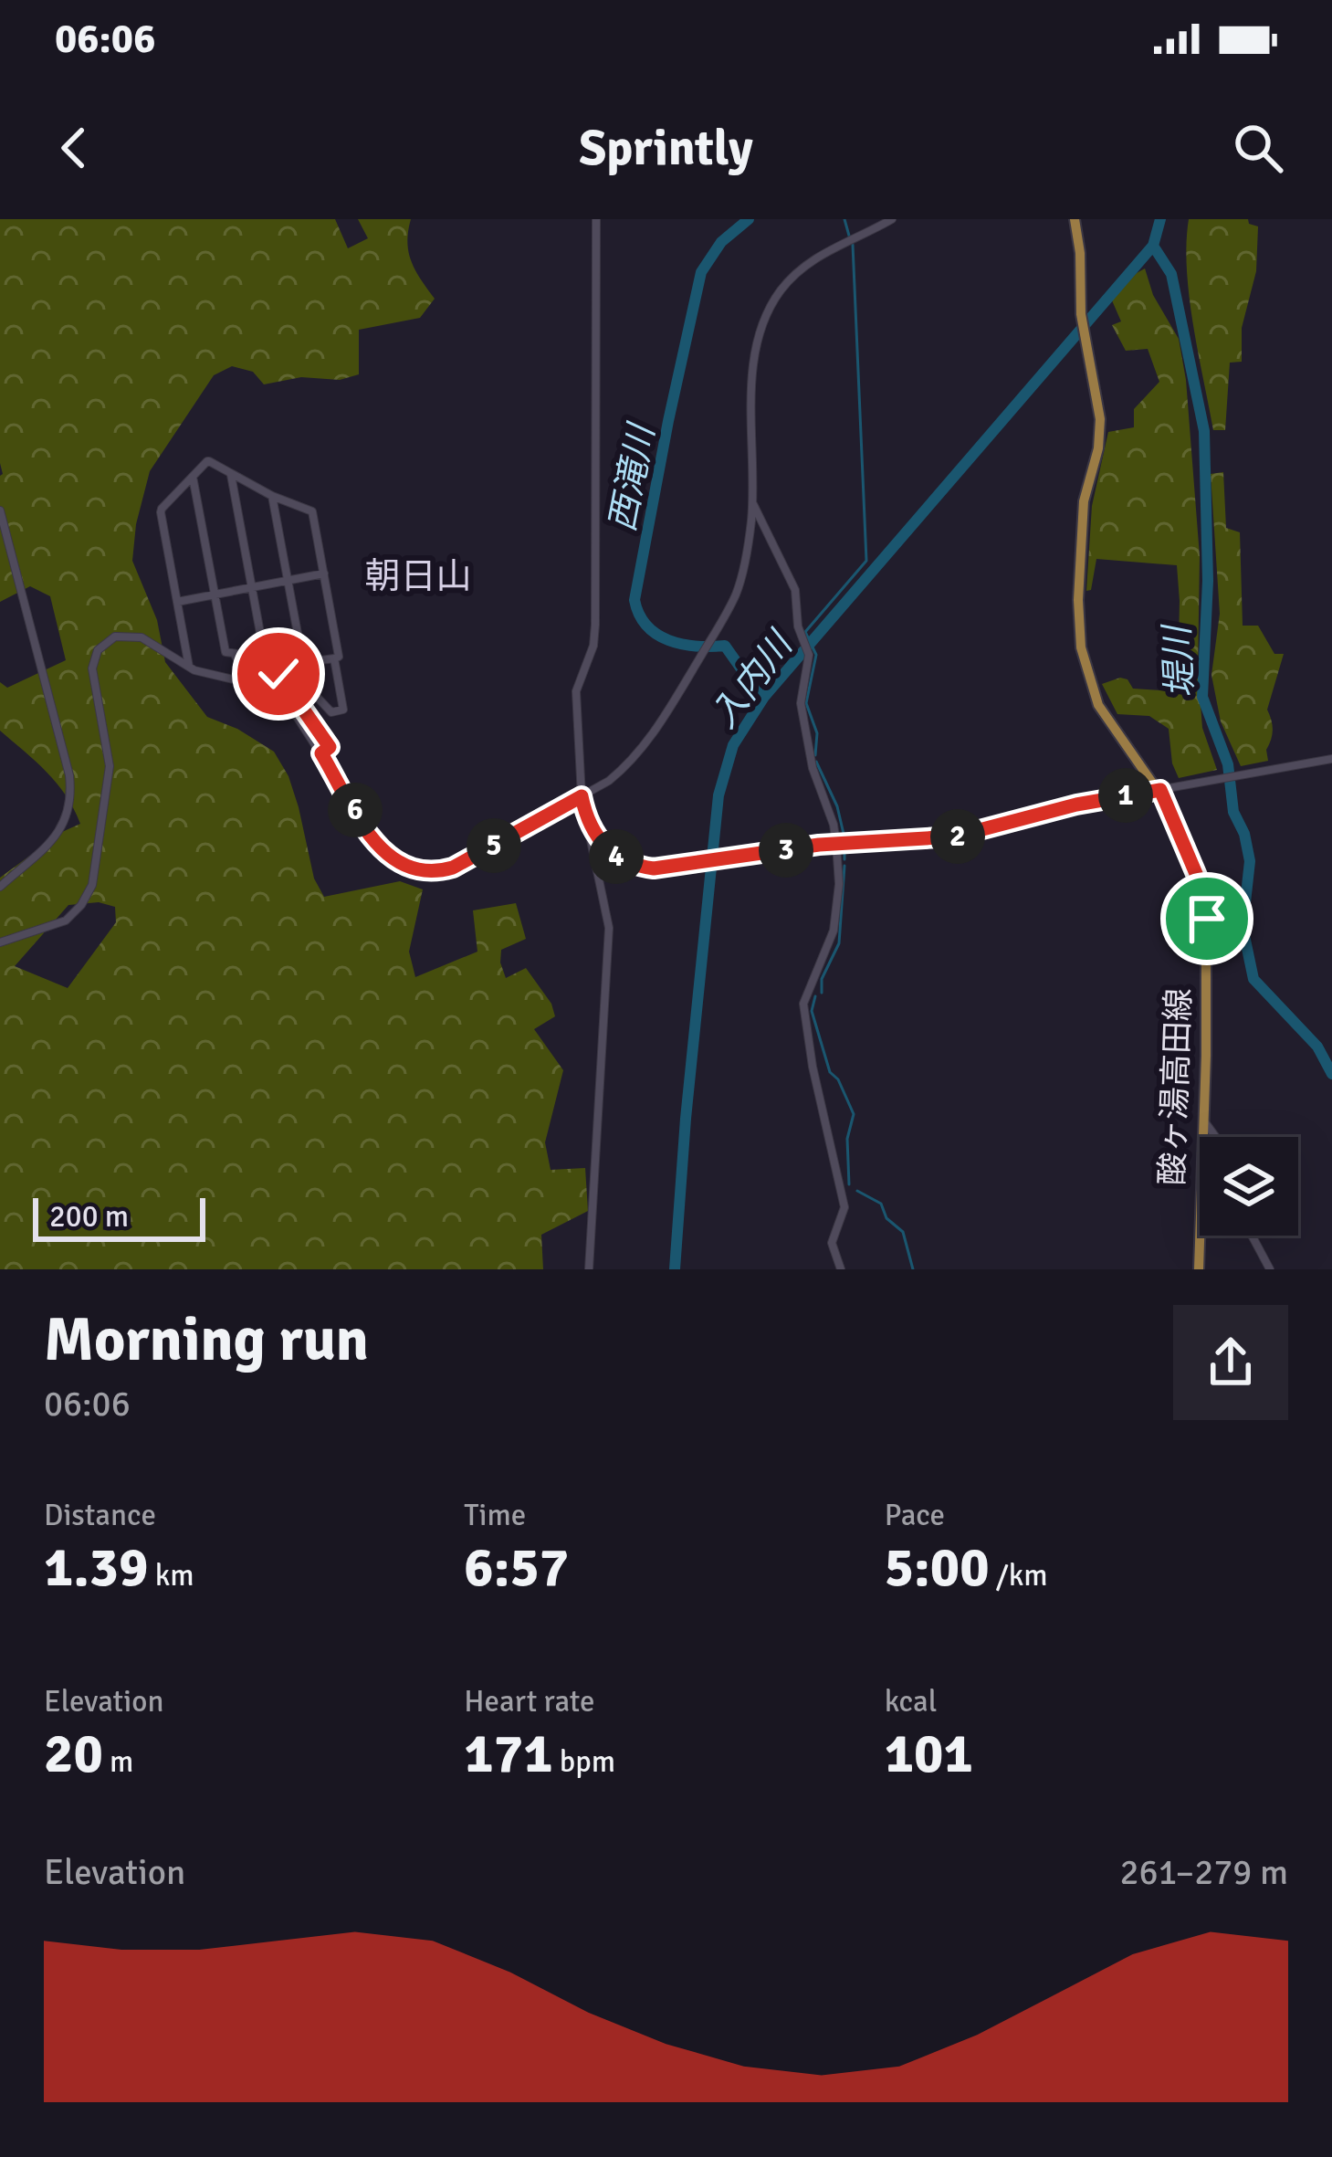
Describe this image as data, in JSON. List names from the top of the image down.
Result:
{
  "streets": {
    "main road": ["酸ヶ湯高田線"]
  },
  "districts": ["朝日山"],
  "water": ["西滝川", "堤川", "入内川"],
  "scale_bar": "200 m",
  "page": {
    "status": "06:06",
    "header": "Sprintly",
    "pins": [
      "1",
      "6",
      "2",
      "5",
      "3",
      "4"
    ],
    "scale": "200 m",
    "heading": ["Morning run", "06:06"],
    "stats": [
      ["Distance", "1.39 km"],
      ["Time", "6:57"],
      ["Pace", "5:00 /km"],
      ["Elevation", "20 m"],
      ["Heart rate", "171 bpm"],
      ["kcal", "101"]
    ],
    "chart": ["Elevation", "261–279 m"]
  }
}
